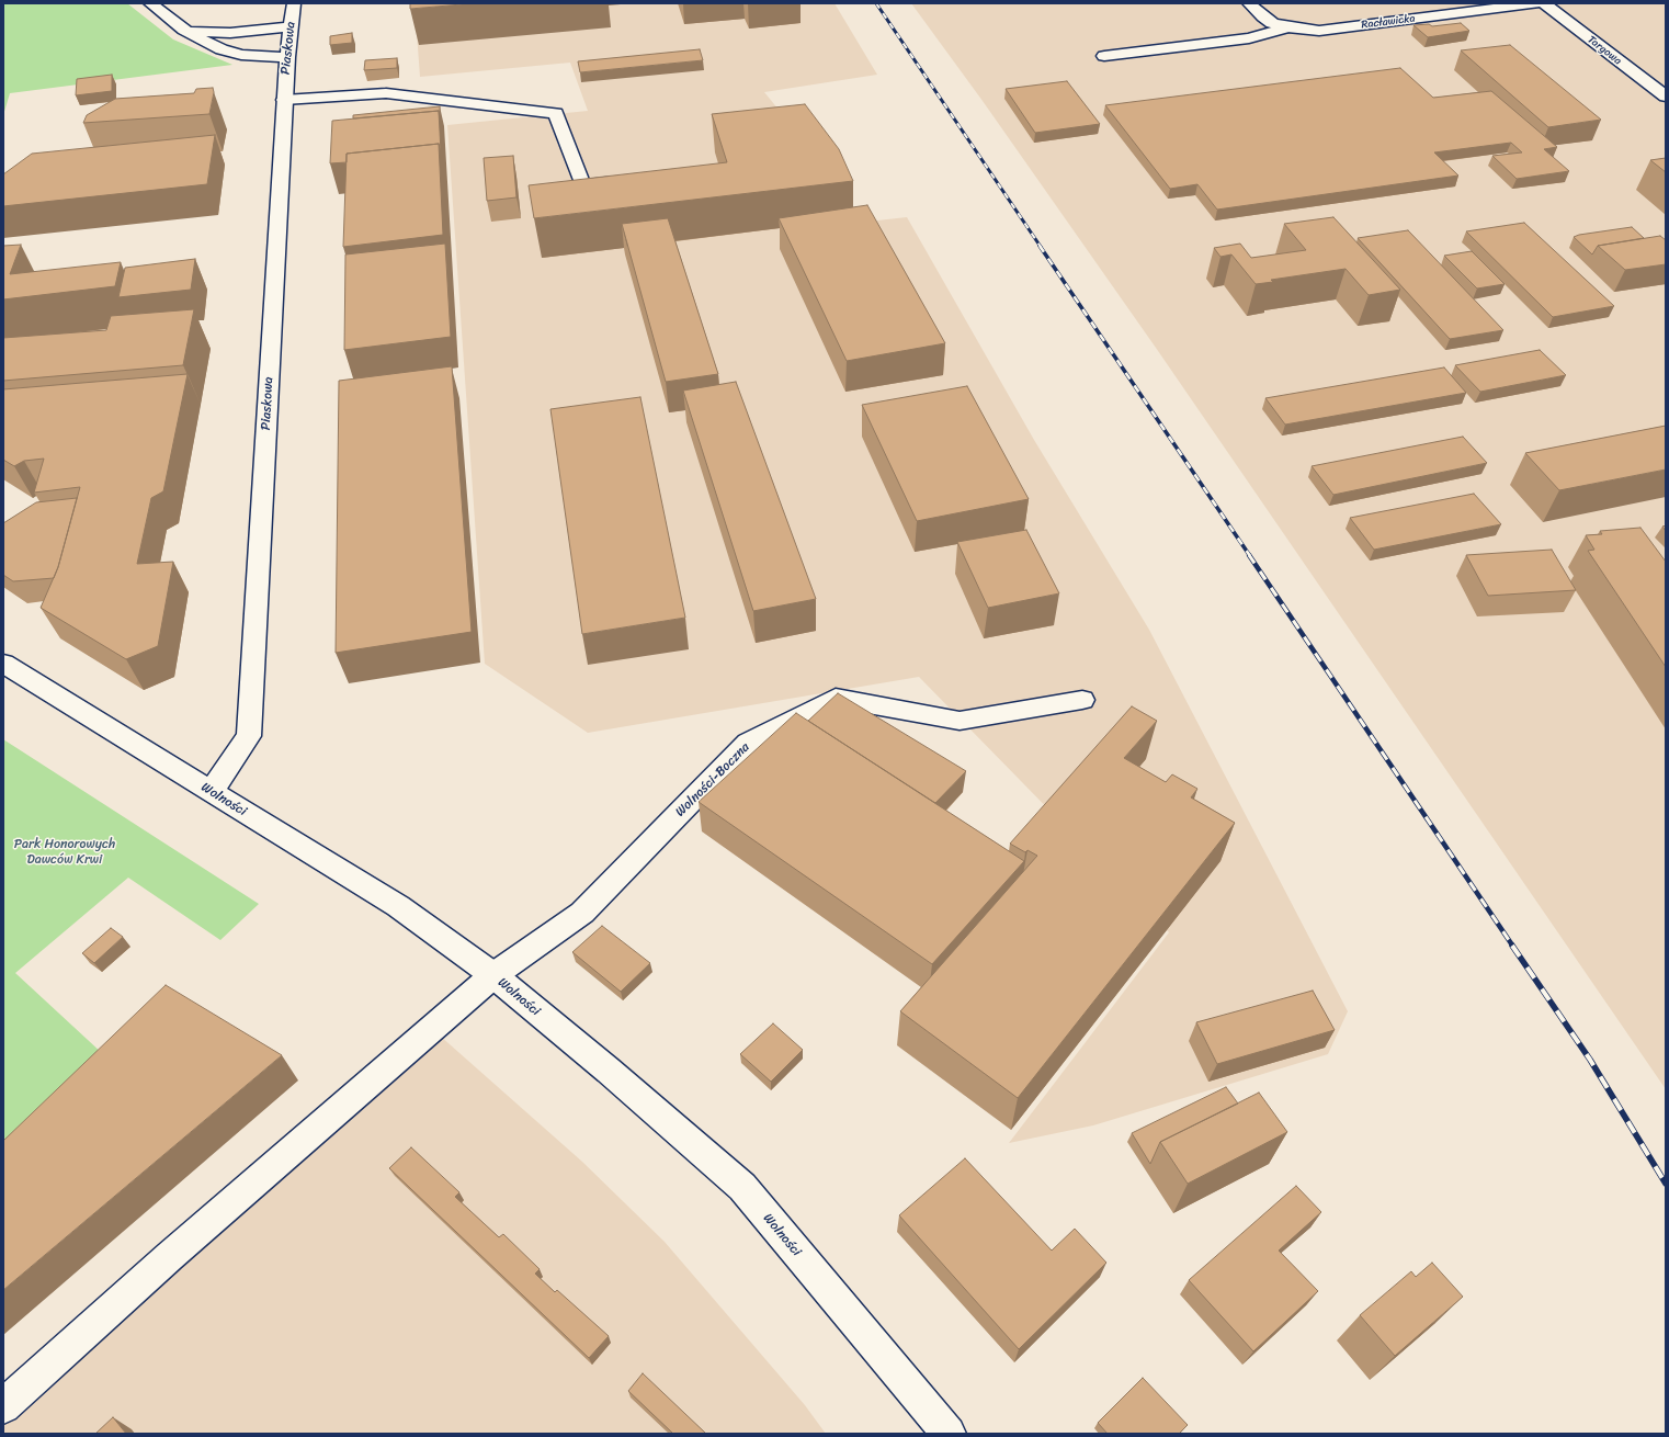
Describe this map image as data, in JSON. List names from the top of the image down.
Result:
{
  "streets": {
    "street": [
      "Racławicka",
      "Piaskowa",
      "Targowa",
      "Wolności-Boczna",
      "Wolności"
    ]
  },
  "crossings": [
    ["Piaskowa", "Wolności"],
    ["Wolności-Boczna", "Wolności"]
  ],
  "parks": ["Park Honorowych Dawców Krwi"]
}
